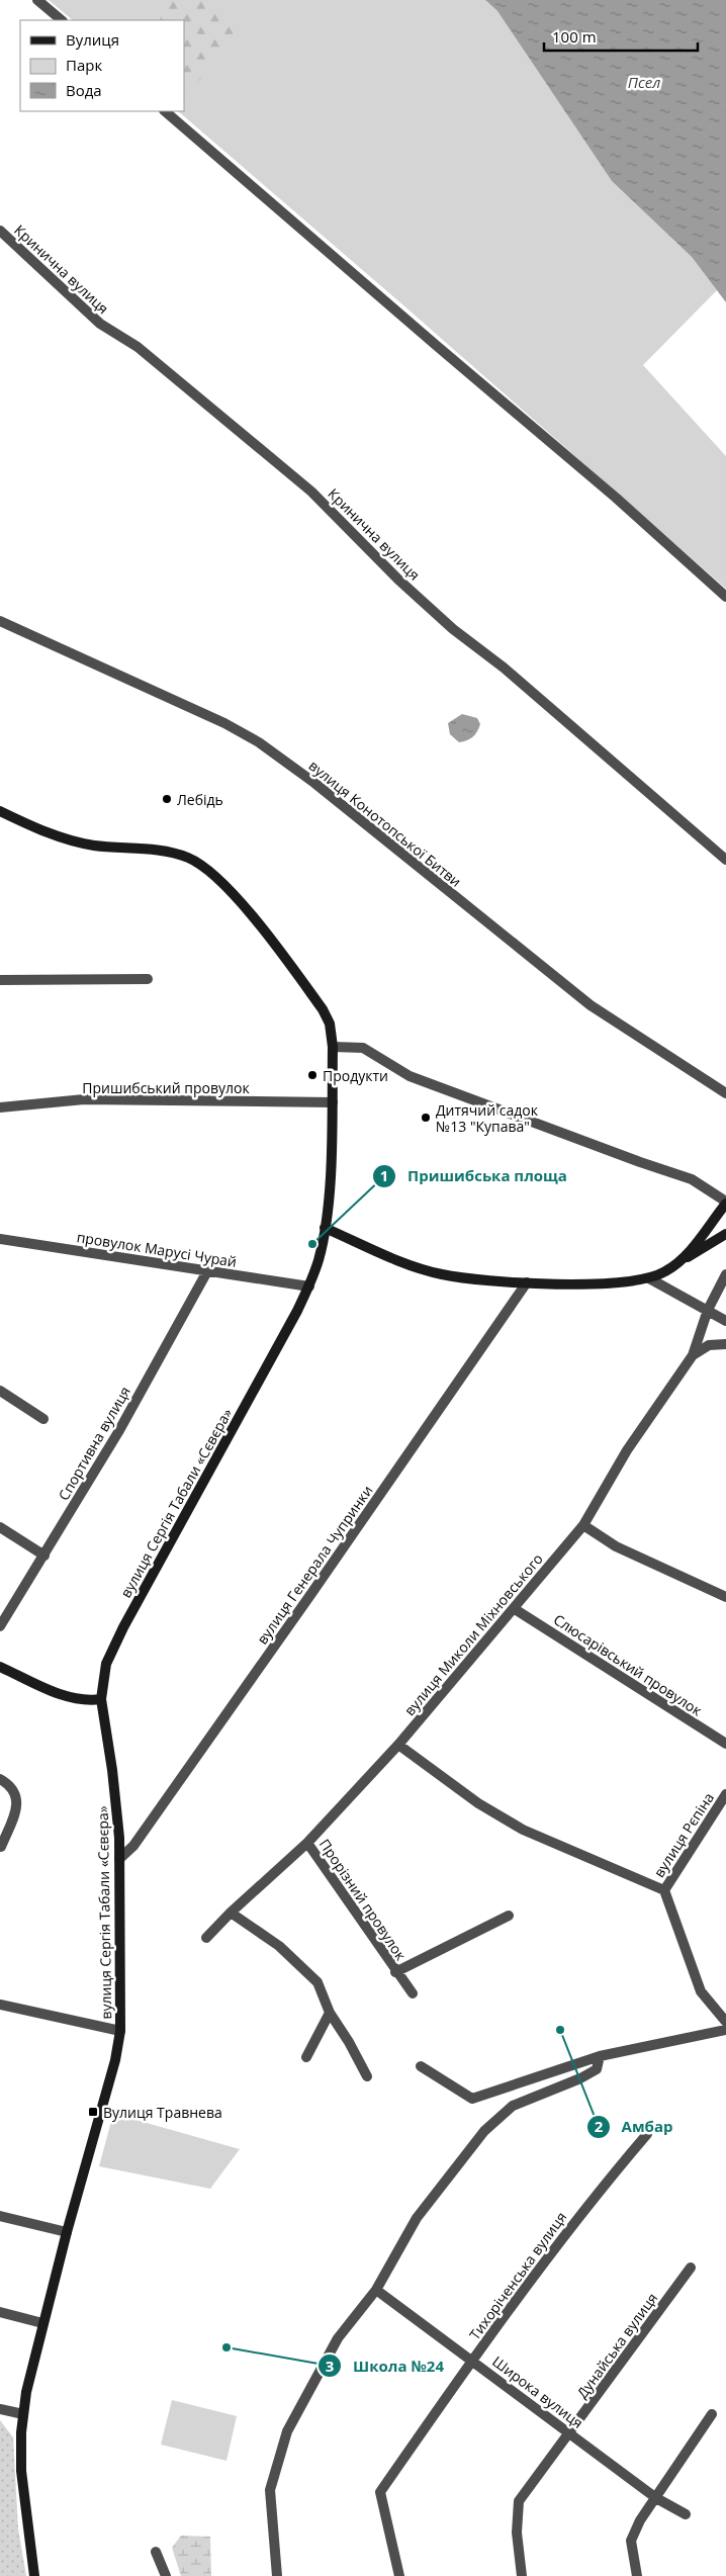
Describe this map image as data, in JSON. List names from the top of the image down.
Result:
{
  "streets": {
    "main road": ["вулиця Сергія Табали «Сєвєра»"],
    "street": [
      "Кринична вулиця",
      "вулиця Конотопської Битви",
      "Пришибський провулок",
      "провулок Марусі Чурай",
      "Спортивна вулиця",
      "вулиця Генерала Чупринки",
      "вулиця Миколи Міхновського",
      "Слюсарівський провулок",
      "вулиця Рєпіна",
      "Прорізний провулок",
      "Тихоріченська вулиця",
      "Дунайська вулиця",
      "Широка вулиця"
    ]
  },
  "crossings": [
    ["Пришибський провулок", "вулиця Сергія Табали «Сєвєра»"],
    ["провулок Марусі Чурай", "Спортивна вулиця"],
    ["провулок Марусі Чурай", "вулиця Сергія Табали «Сєвєра»"],
    ["вулиця Сергія Табали «Сєвєра»", "вулиця Генерала Чупринки"],
    ["вулиця Миколи Міхновського", "Слюсарівський провулок"],
    ["вулиця Миколи Міхновського", "Прорізний провулок"],
    ["Тихоріченська вулиця", "Широка вулиця"],
    ["Дунайська вулиця", "Широка вулиця"]
  ],
  "water": ["Псел"],
  "places": {
    "other": [
      "Лебідь",
      "Продукти",
      "Дитячий садок №13 \"Купава\"",
      "Пришибська площа",
      "Амбар",
      "Школа №24"
    ],
    "transit": ["Вулиця Травнева"]
  },
  "legend": ["Вулиця", "Парк", "Вода"],
  "scale_bar": "100 m"
}
